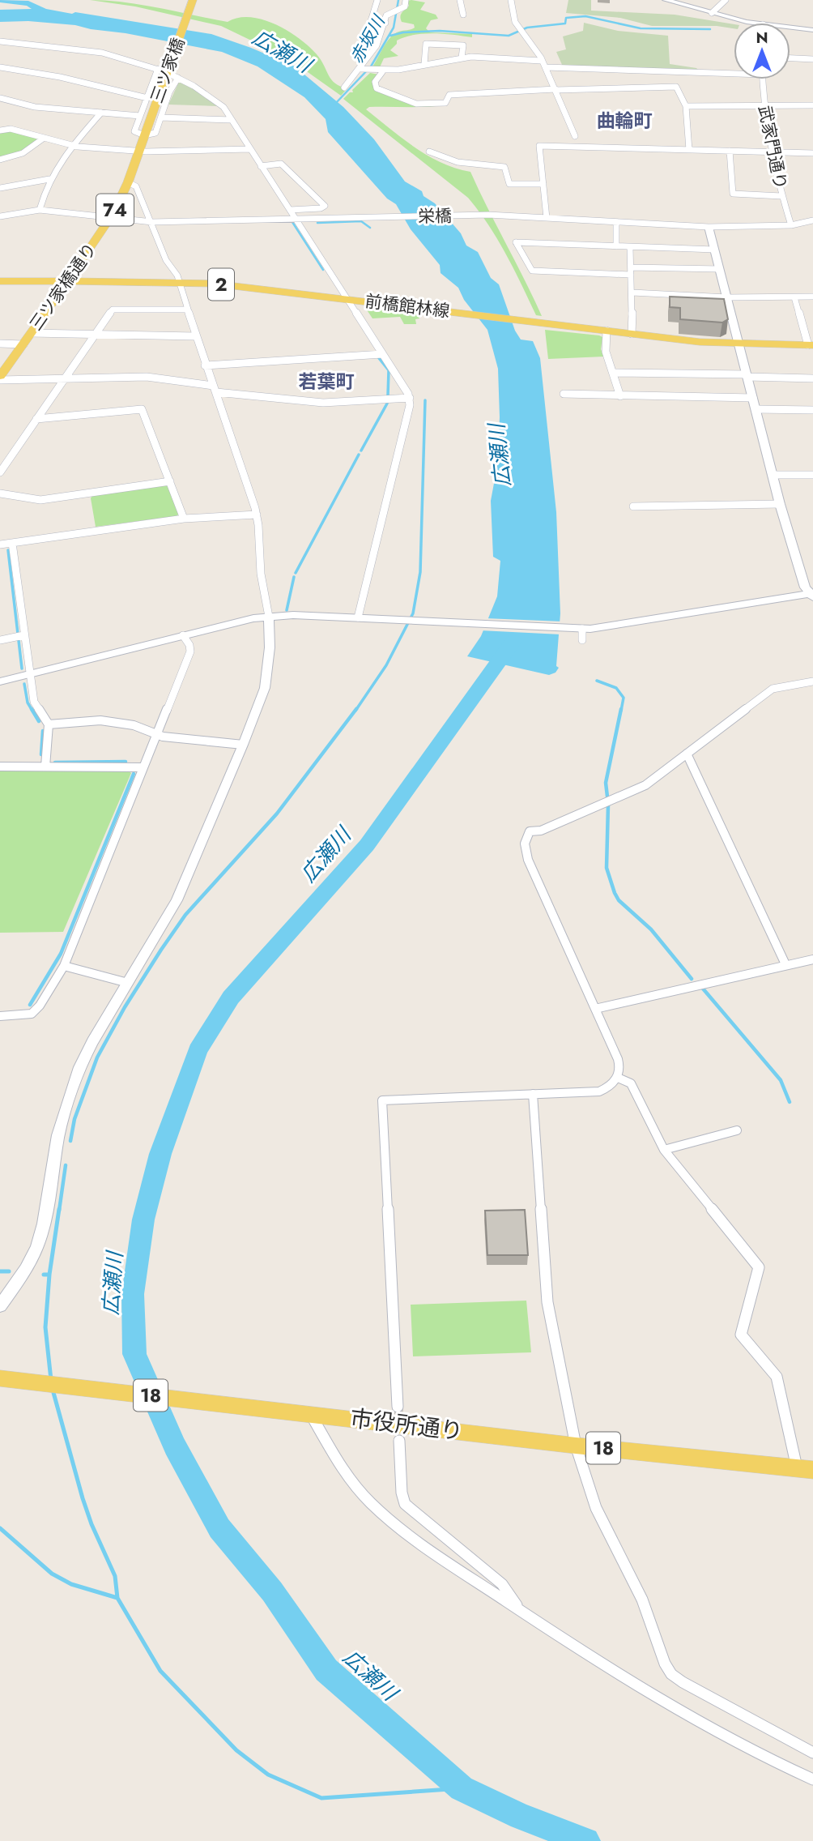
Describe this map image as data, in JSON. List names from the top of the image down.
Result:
{
  "streets": {
    "main road": [
      "三ツ家橋",
      "74",
      "2",
      "三ツ家橋通り",
      "前橋館林線",
      "18",
      "市役所通り"
    ],
    "street": ["武家門通り", "栄橋"]
  },
  "crossings": [
    ["三ツ家橋", "三ツ家橋通り"],
    ["武家門通り", "栄橋"],
    ["栄橋", "三ツ家橋通り"],
    ["三ツ家橋通り", "前橋館林線"]
  ],
  "districts": ["曲輪町", "若葉町"],
  "water": ["赤坂川", "広瀬川"],
  "north": "top"
}
